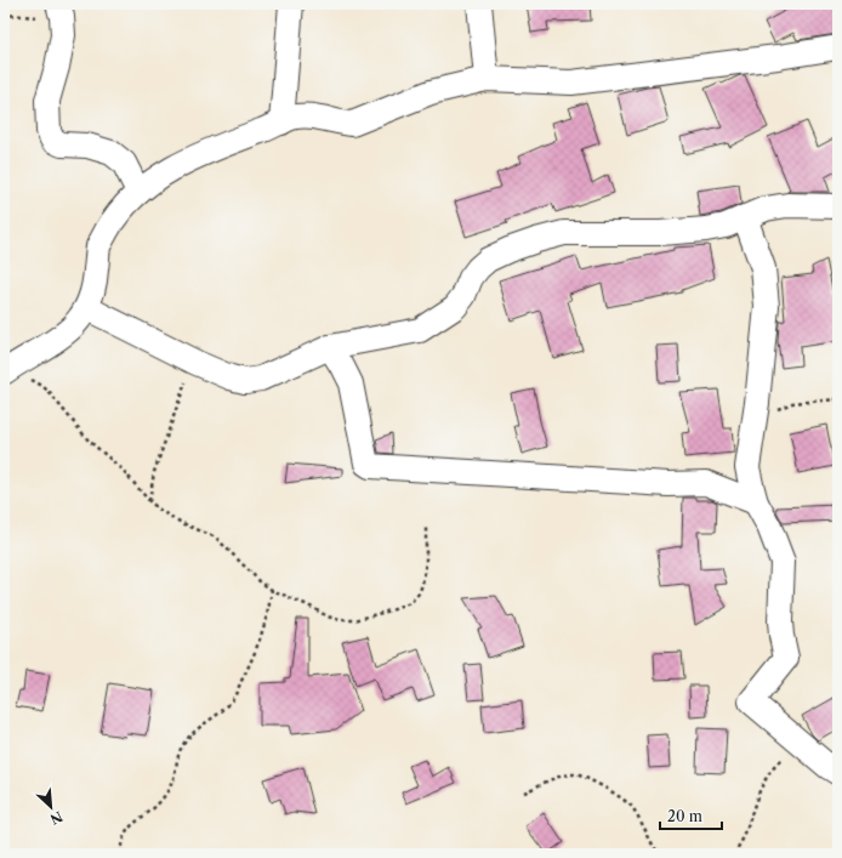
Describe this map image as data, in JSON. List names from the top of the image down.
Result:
{
  "scale_bar": "20 m",
  "north": "bottom right"
}
